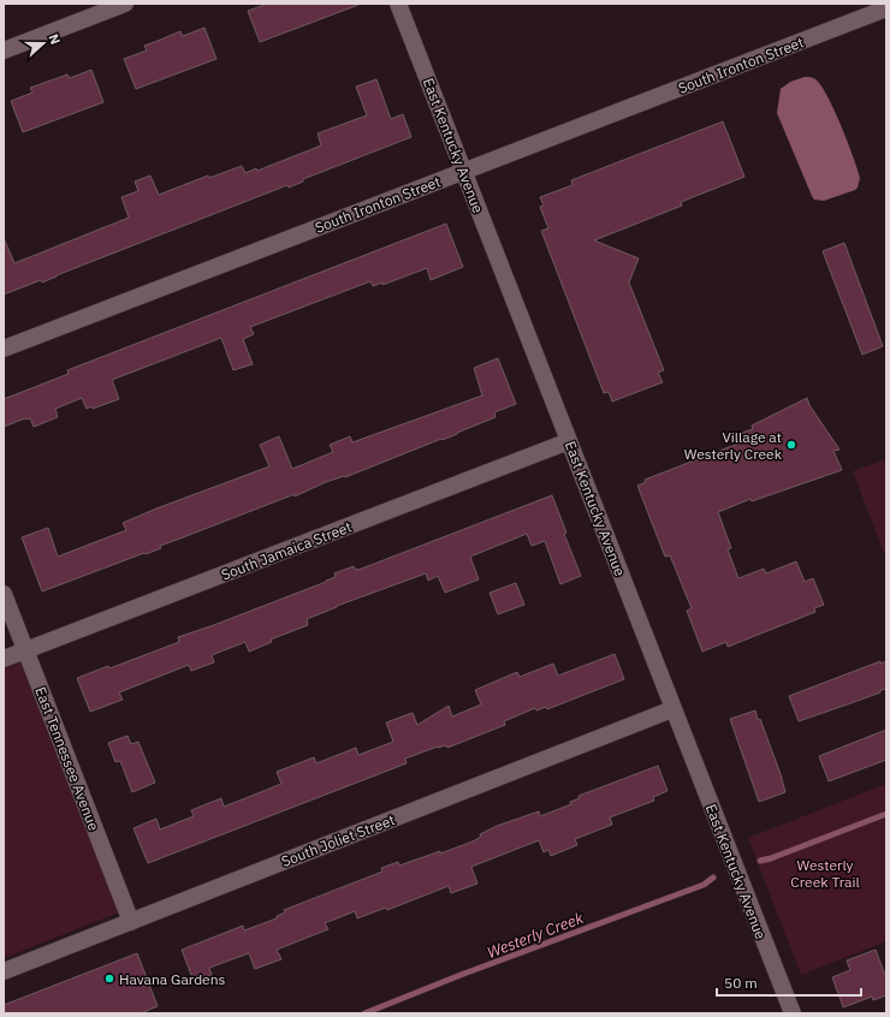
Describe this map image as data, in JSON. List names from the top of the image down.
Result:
{
  "streets": {
    "street": [
      "South Ironton Street",
      "East Kentucky Avenue",
      "South Jamaica Street",
      "East Tennessee Avenue",
      "South Joliet Street"
    ]
  },
  "crossings": [
    ["South Ironton Street", "East Kentucky Avenue"],
    ["East Kentucky Avenue", "South Jamaica Street"],
    ["East Kentucky Avenue", "South Joliet Street"],
    ["South Jamaica Street", "East Tennessee Avenue"],
    ["East Tennessee Avenue", "South Joliet Street"]
  ],
  "water": ["Westerly Creek"],
  "parks": ["Westerly Creek Trail"],
  "places": ["Village at Westerly Creek", "Havana Gardens"],
  "scale_bar": "50 m",
  "north": "right"
}
